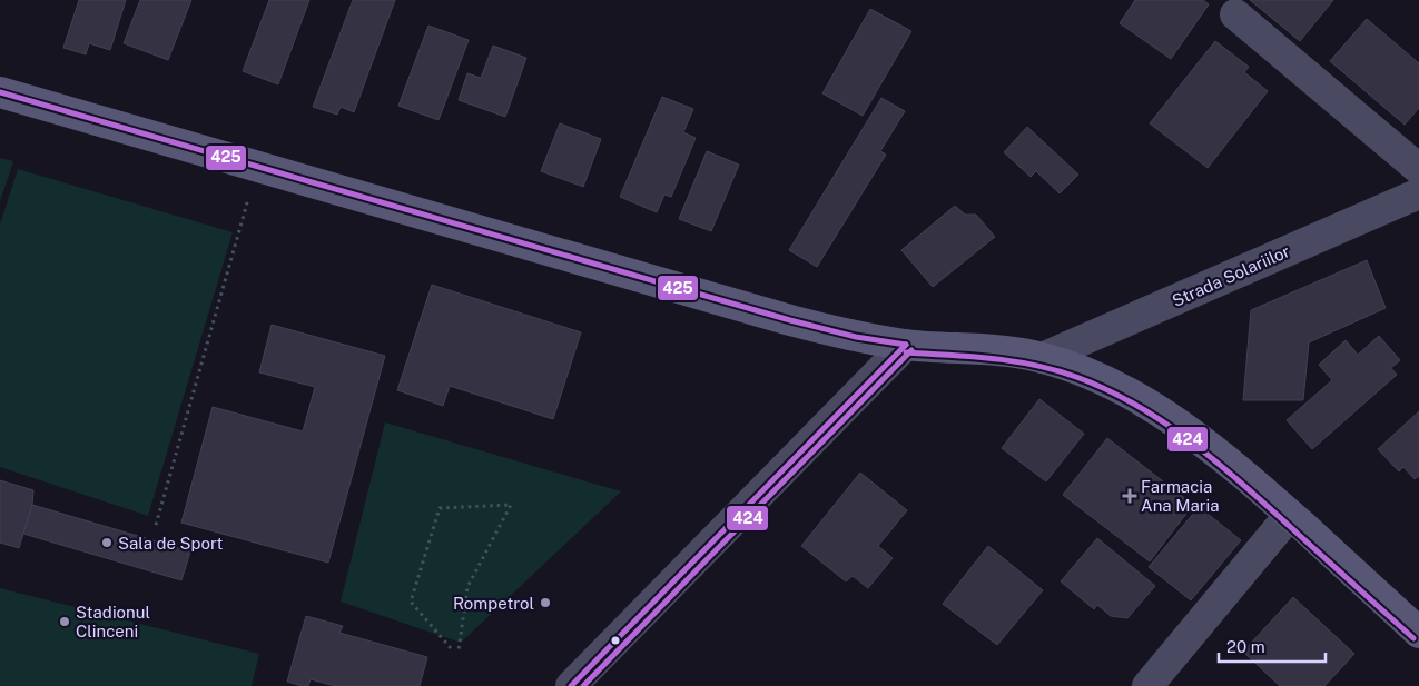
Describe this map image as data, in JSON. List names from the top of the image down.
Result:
{
  "streets": {
    "street": ["Strada Solariilor"]
  },
  "places": {
    "health": ["Farmacia Ana Maria"],
    "other": ["Sala de Sport", "Rompetrol", "Stadionul Clinceni"]
  },
  "lines": ["transit line 425", "transit line 424"],
  "scale_bar": "20 m"
}
